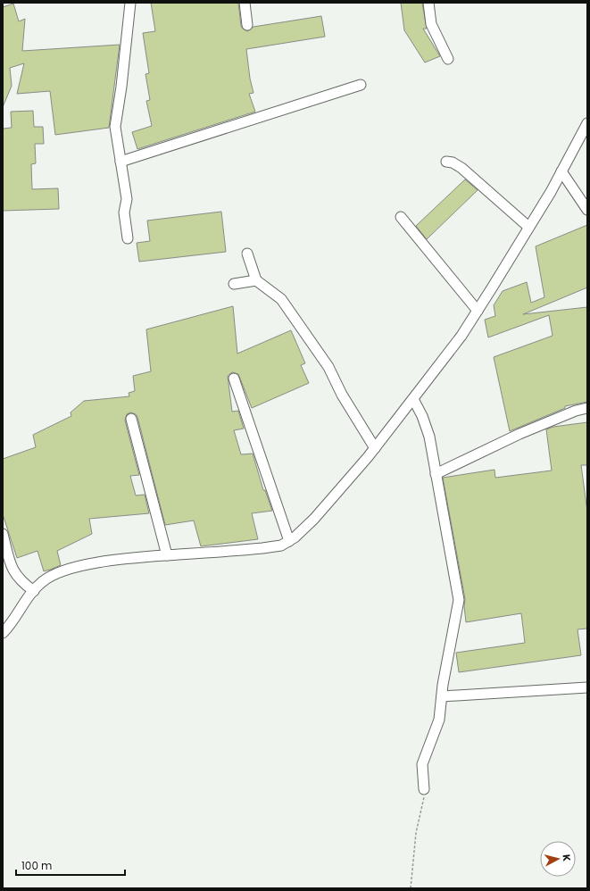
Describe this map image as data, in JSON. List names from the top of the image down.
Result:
{
  "scale_bar": "100 m",
  "north": "right"
}
